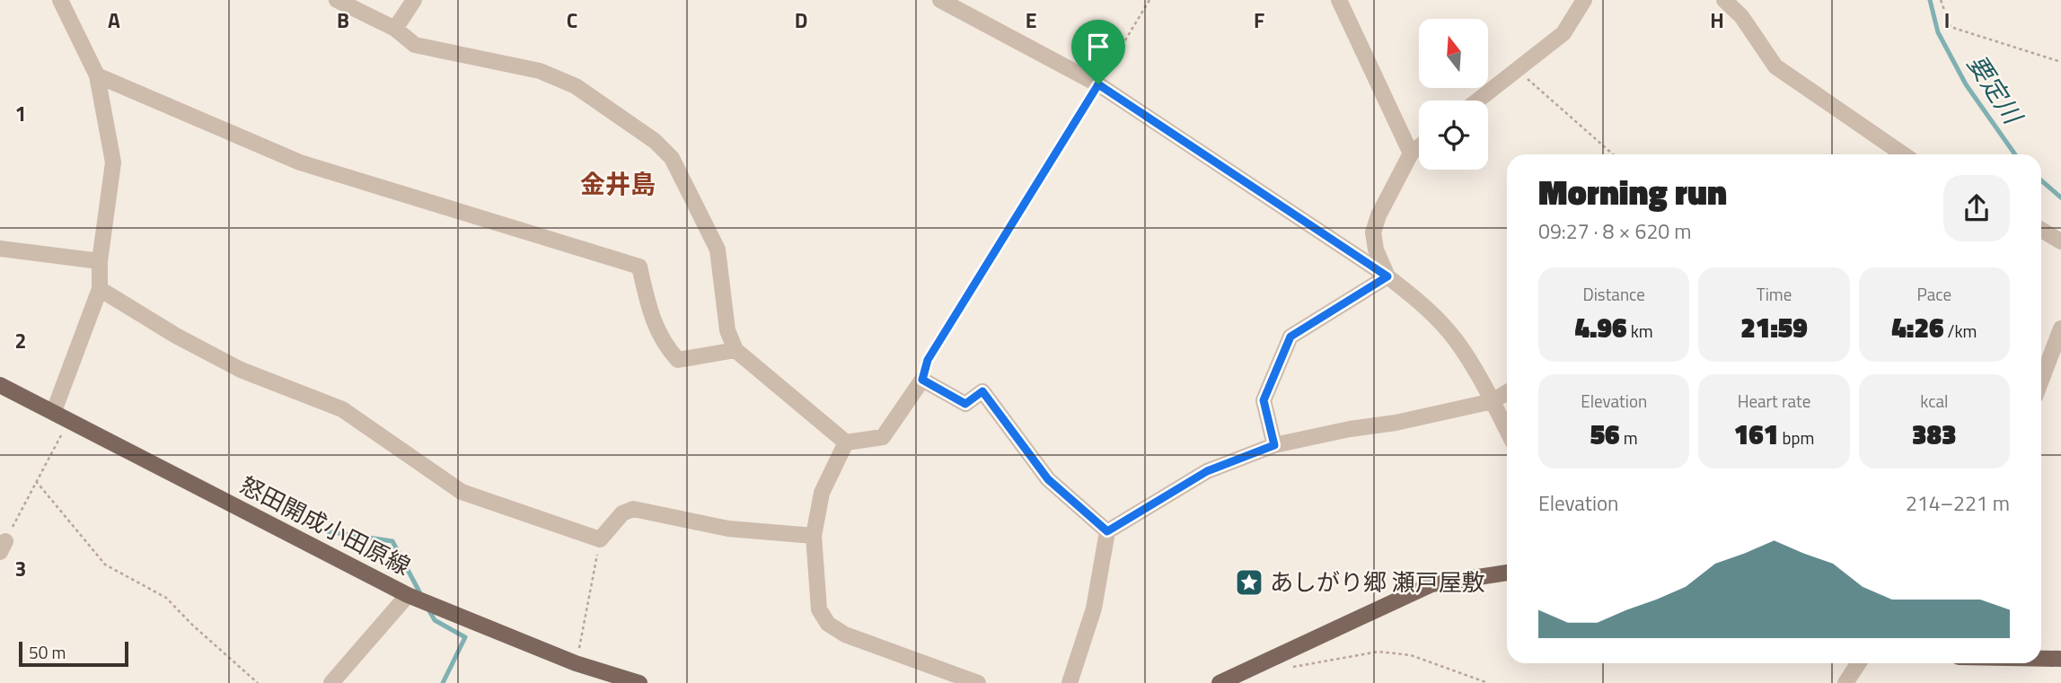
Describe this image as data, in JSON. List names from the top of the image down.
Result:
{
  "streets": {
    "main road": ["怒田開成小田原線"]
  },
  "districts": ["金井島"],
  "water": ["要定川"],
  "places": {
    "place": ["あしがり郷 瀬戸屋敷"]
  },
  "scale_bar": "50 m",
  "north": "top",
  "page": {
    "heading": ["Morning run", "09:27 · 8 × 620 m"],
    "stats": [
      ["Distance", "4.96 km"],
      ["Time", "21:59"],
      ["Pace", "4:26 /km"],
      ["Elevation", "56 m"],
      ["Heart rate", "161 bpm"],
      ["kcal", "383"]
    ],
    "chart": ["Elevation", "214–221 m"],
    "scale": "50 m"
  },
  "grid": {
    "columns": [
      "A",
      "B",
      "C",
      "D",
      "E",
      "F",
      "H",
      "I"
    ],
    "rows": ["1", "2", "3"]
  }
}
